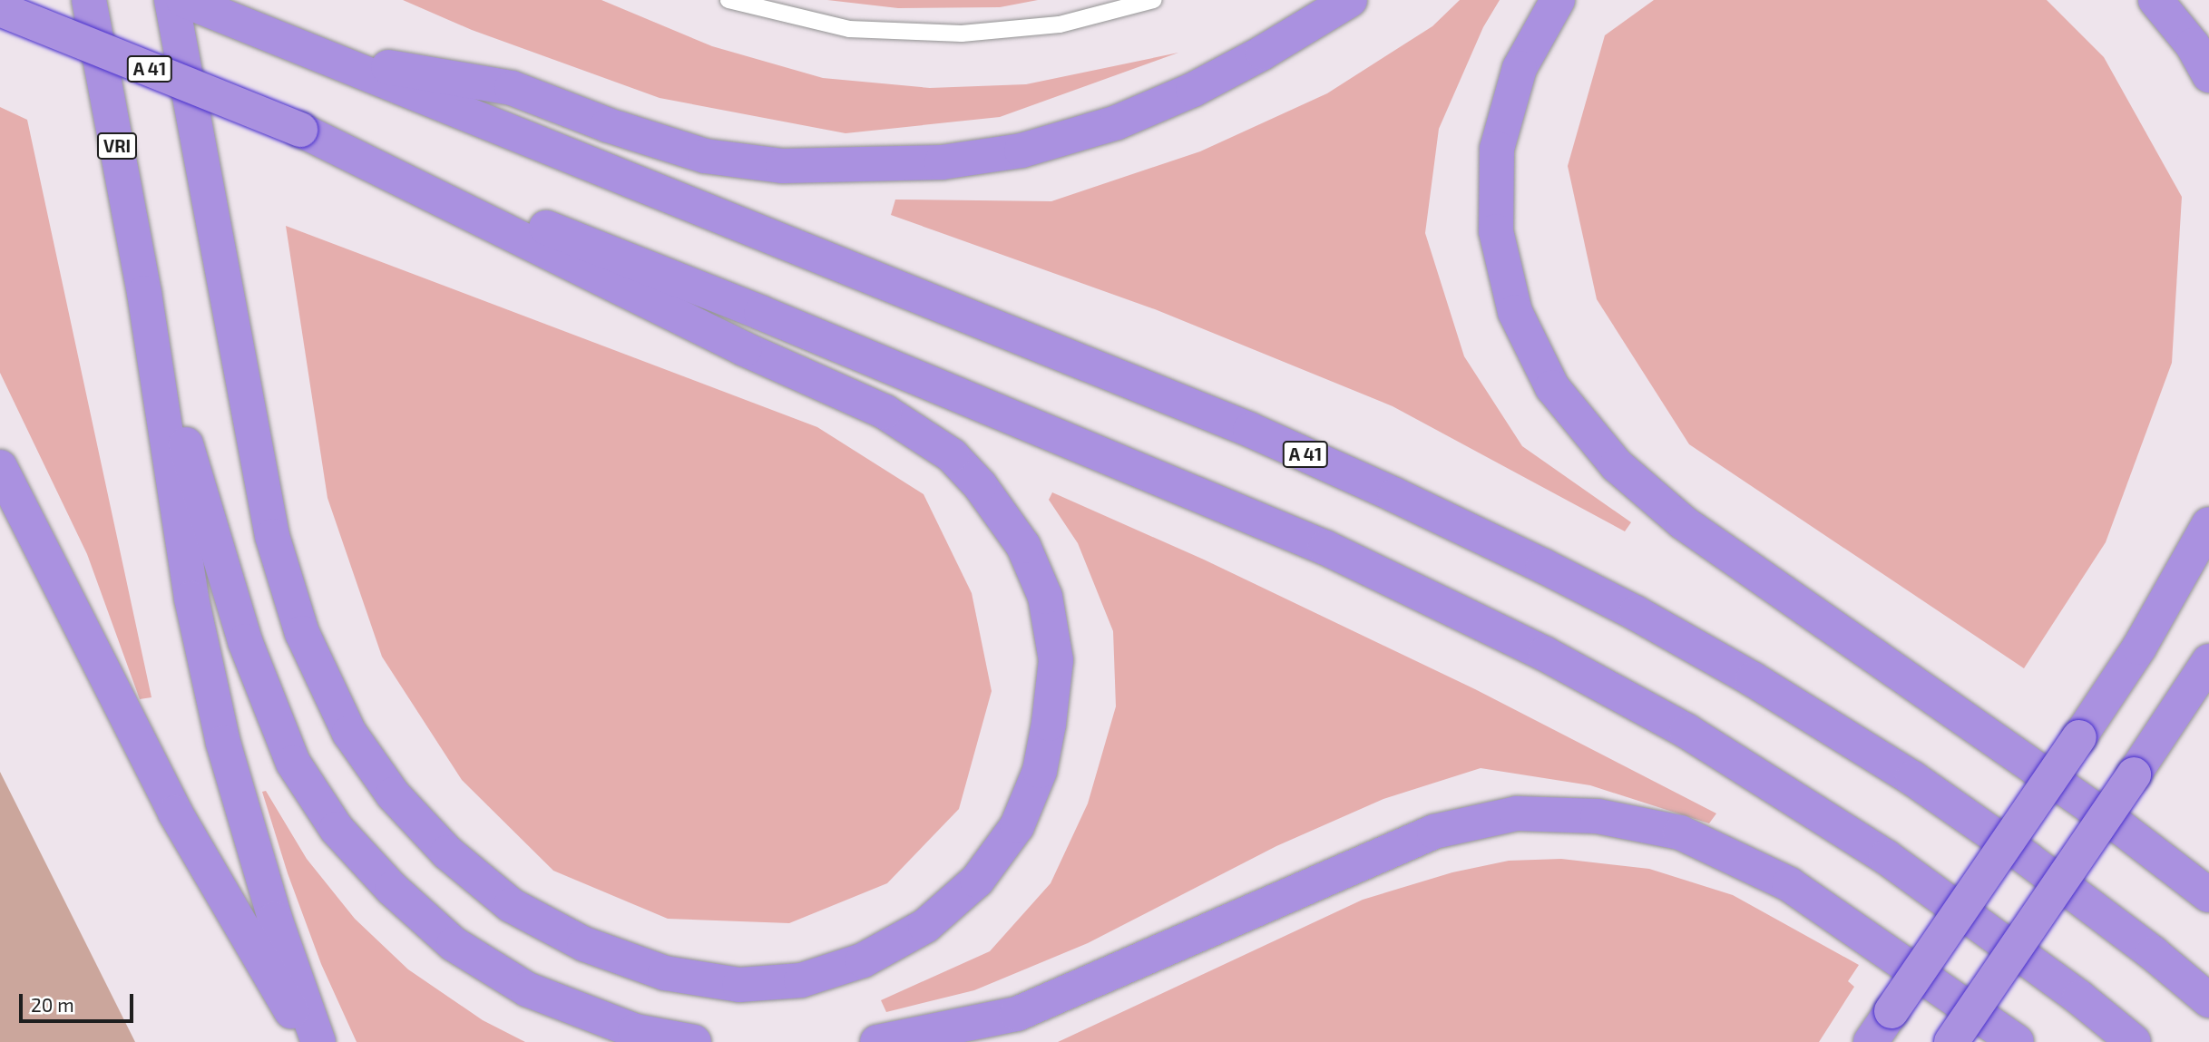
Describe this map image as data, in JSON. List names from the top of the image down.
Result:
{
  "streets": {
    "highway": ["A 41", "VRI"]
  },
  "scale_bar": "20 m"
}
